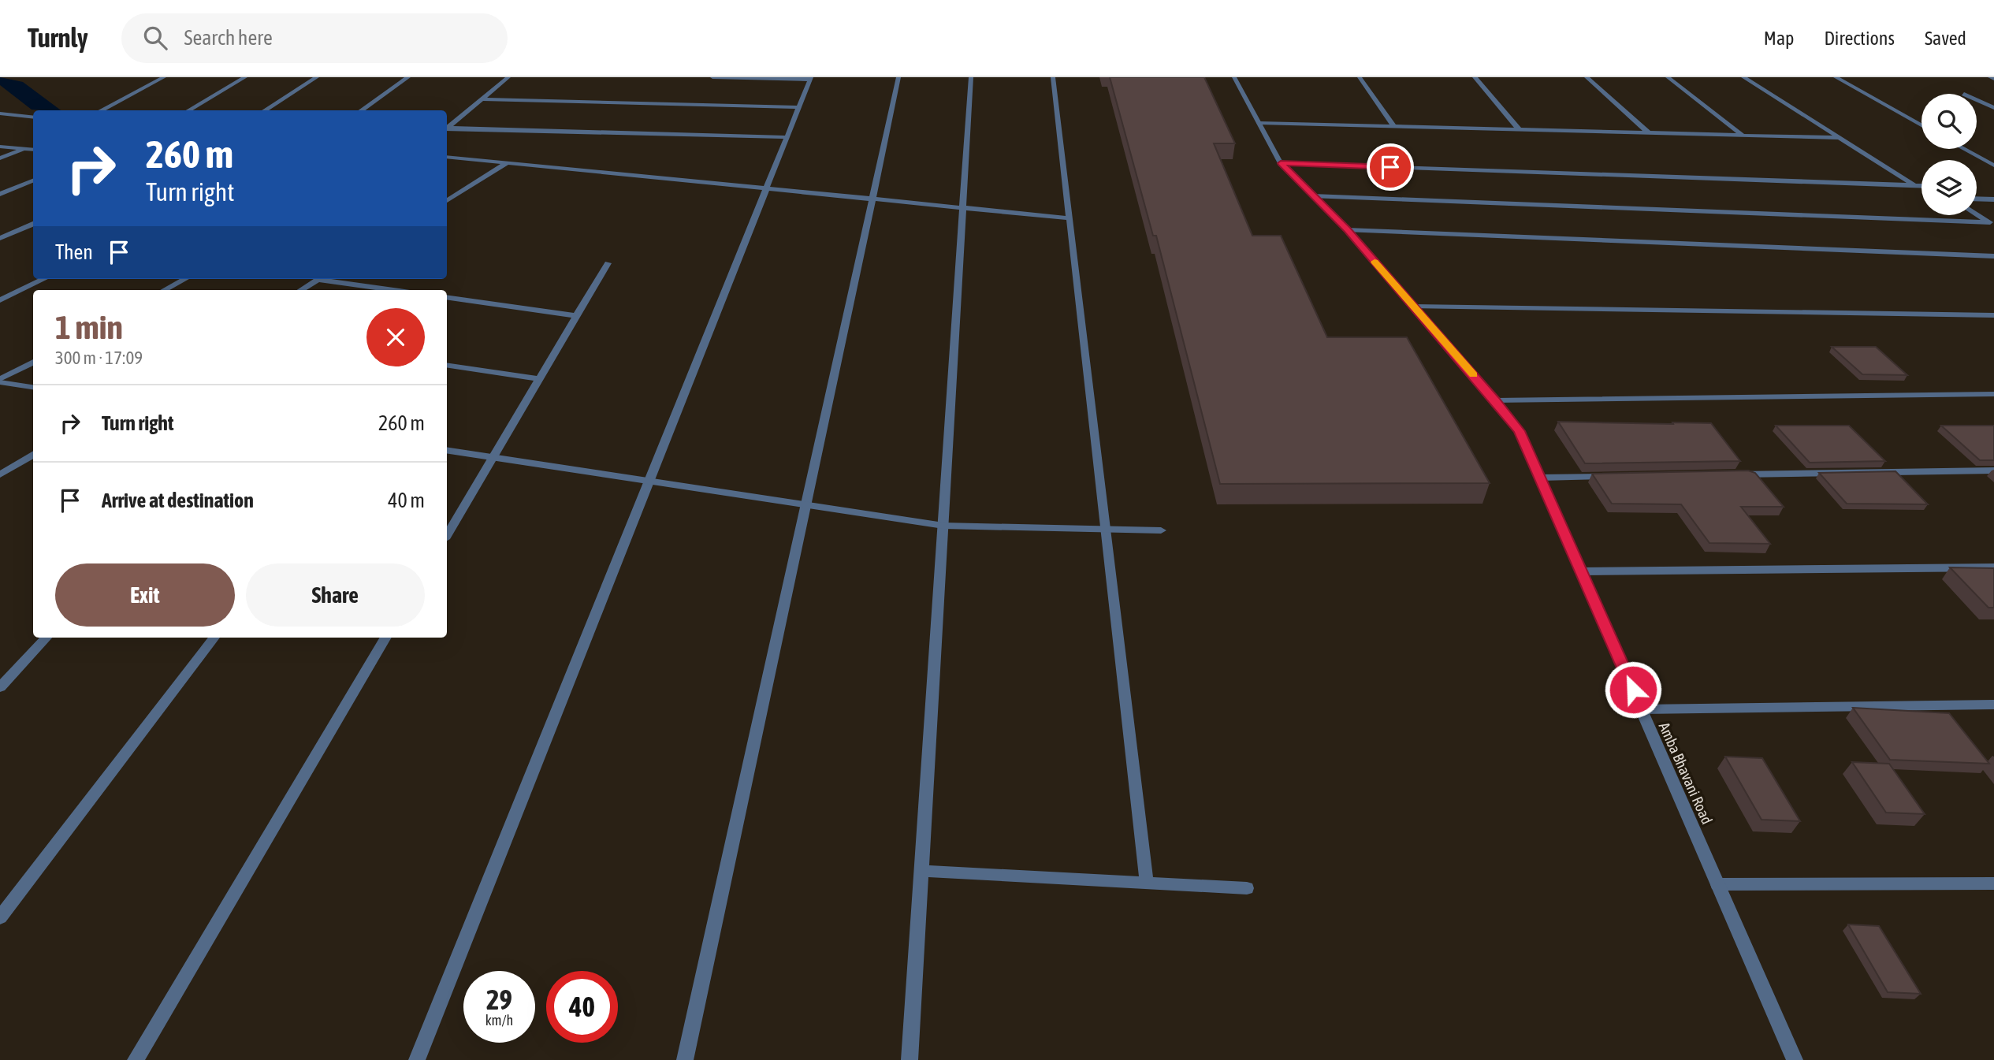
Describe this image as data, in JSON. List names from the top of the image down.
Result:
{
  "streets": {
    "street": ["Amba Bhavani Road"]
  },
  "page": {
    "header": "Turnly",
    "search": "Search here",
    "nav": ["Map", "Directions", "Saved"],
    "turn": ["260 m", "Turn right"],
    "then": "Then",
    "heading": ["1 min", "300 m · 17:09"],
    "list": [
      {
        "name": "Turn right",
        "value": "260 m"
      },
      {
        "name": "Arrive at destination",
        "value": "40 m"
      }
    ],
    "buttons": ["Exit", "Share"],
    "speed": "29 km/h",
    "limit": "40"
  }
}
